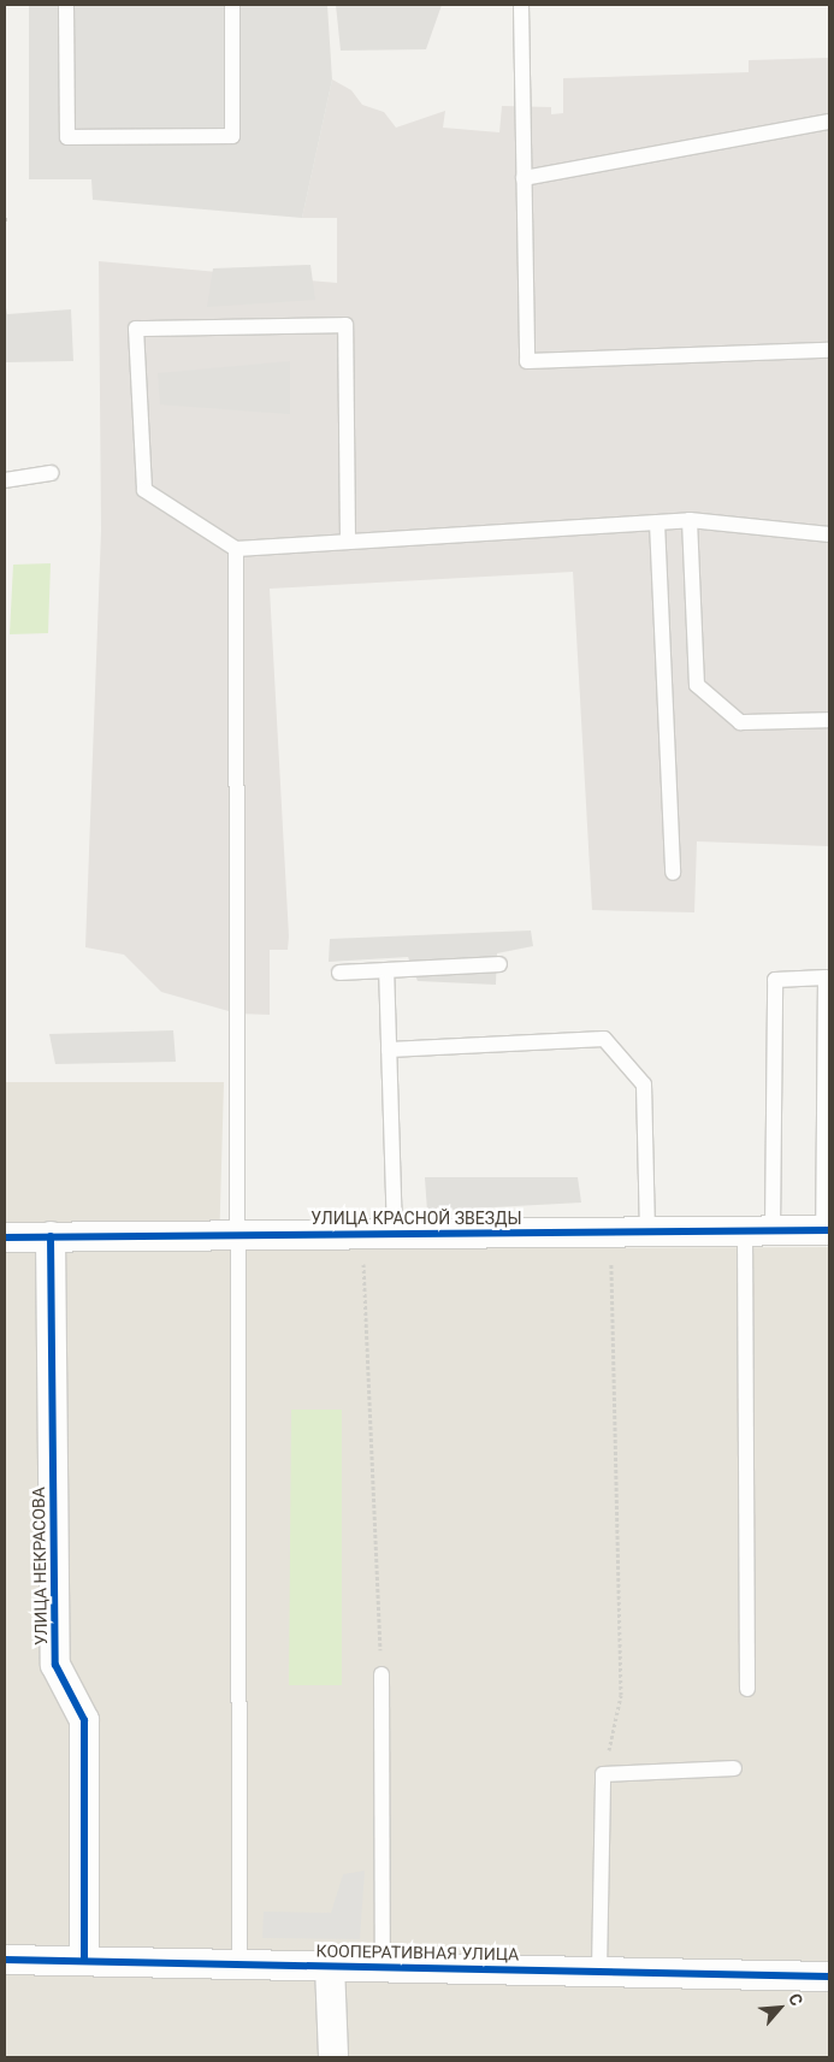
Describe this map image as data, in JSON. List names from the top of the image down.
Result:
{
  "streets": {
    "street": ["УЛИЦА КРАСНОЙ ЗВЕЗДЫ", "УЛИЦА НЕКРАСОВА", "КООПЕРАТИВНАЯ УЛИЦА"]
  },
  "crossings": [
    ["УЛИЦА КРАСНОЙ ЗВЕЗДЫ", "УЛИЦА НЕКРАСОВА"],
    ["УЛИЦА НЕКРАСОВА", "КООПЕРАТИВНАЯ УЛИЦА"]
  ],
  "north": "top right"
}
